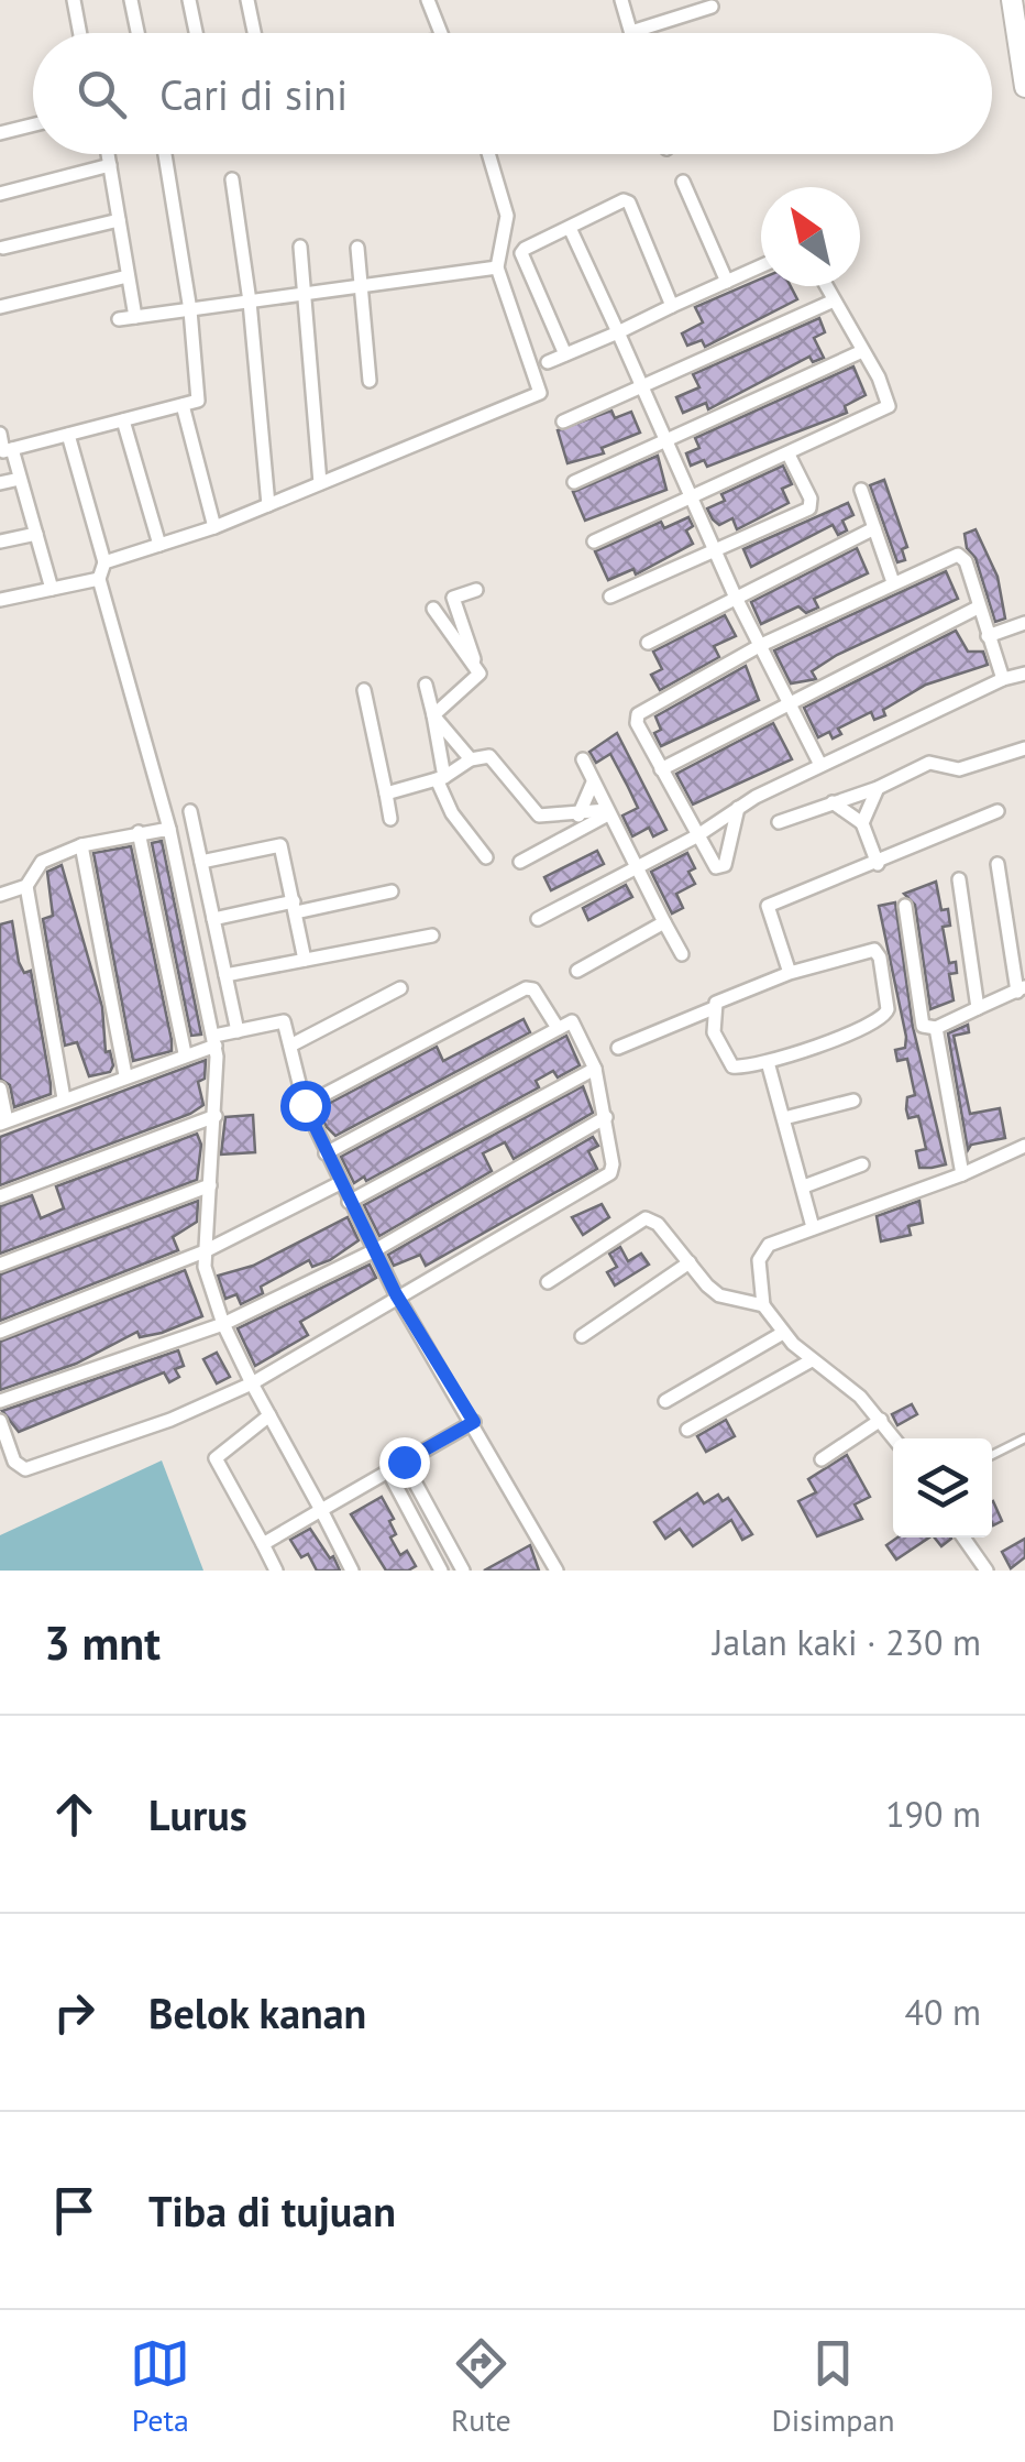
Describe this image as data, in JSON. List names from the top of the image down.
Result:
{
  "north": "top left",
  "page": {
    "search": "Cari di sini",
    "heading": ["3 mnt", "Jalan kaki · 230 m"],
    "list": [
      ["Lurus", "190 m"],
      ["Belok kanan", "40 m"],
      "Tiba di tujuan"
    ],
    "nav": ["Peta", "Rute", "Disimpan"]
  }
}
